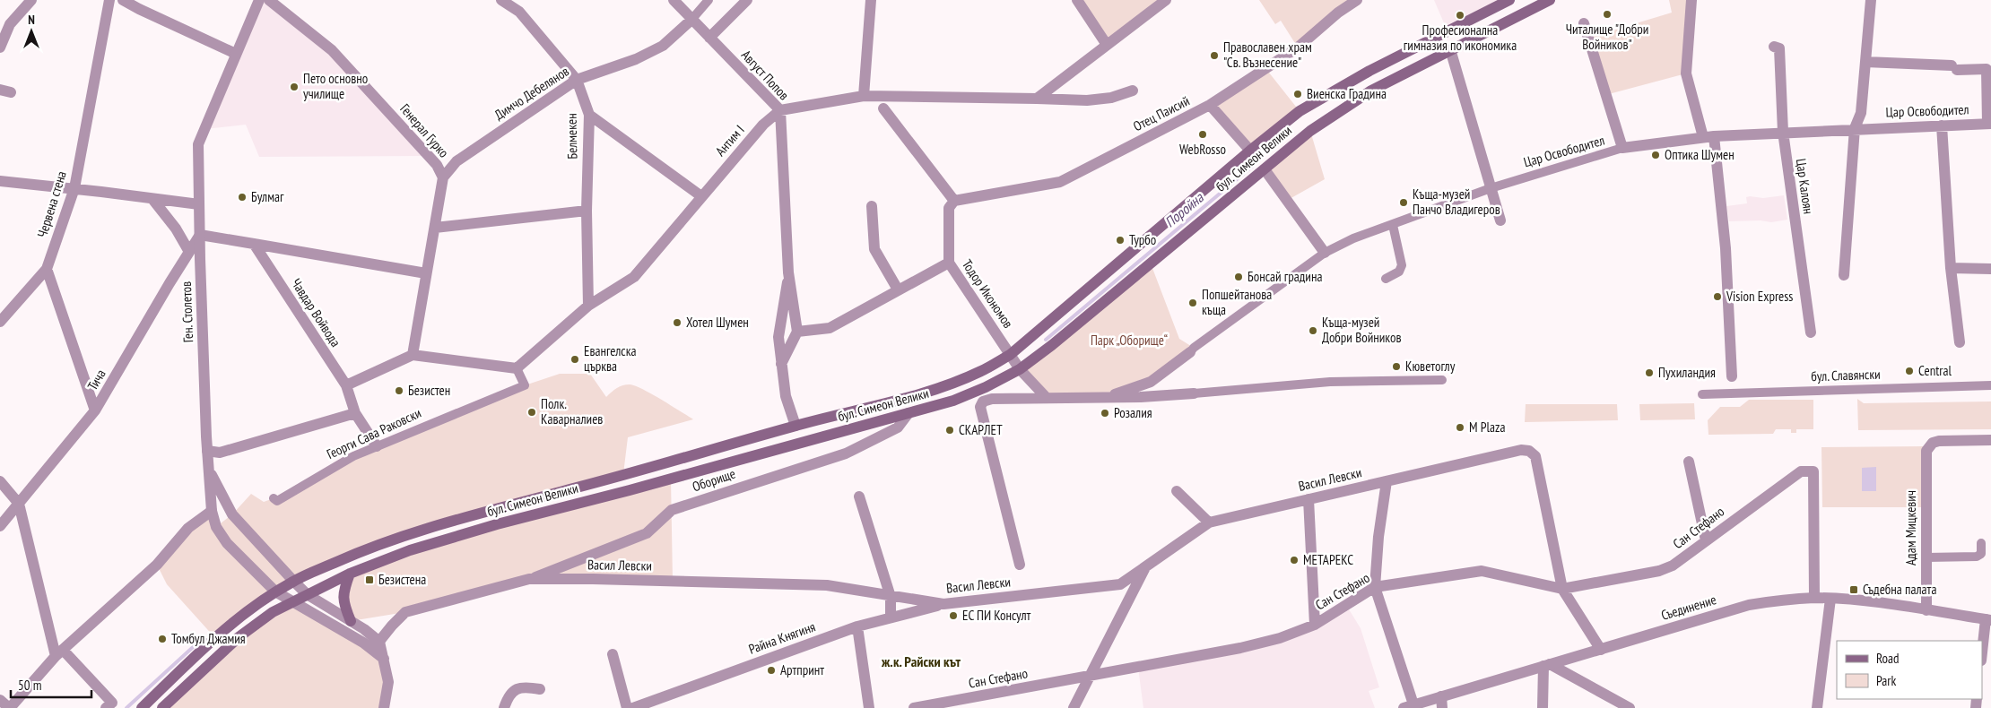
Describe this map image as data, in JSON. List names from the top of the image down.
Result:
{
  "streets": {
    "main road": ["бул. Симеон Велики"],
    "street": [
      "Август Попов",
      "Димчо Дебелянов",
      "Цар Освободител",
      "Отец Паисий",
      "Генерал Гурко",
      "Белмекен",
      "Антим I",
      "Цар Калоян",
      "Червена стена",
      "Тодор Икономов",
      "Ген. Столетов",
      "Чавдар Войвода",
      "бул. Славянски",
      "Тича",
      "Георги Сава Раковски",
      "Васил Левски",
      "Оборище",
      "Сан Стефано",
      "Адам Мицкевич",
      "Съединение",
      "Райна Княгиня"
    ]
  },
  "crossings": [
    ["Август Попов", "Димчо Дебелянов"],
    ["Август Попов", "Антим I"],
    ["Димчо Дебелянов", "Генерал Гурко"],
    ["Димчо Дебелянов", "Белмекен"],
    ["Цар Освободител", "Цар Калоян"],
    ["Отец Паисий", "Тодор Икономов"],
    ["Белмекен", "Антим I"],
    ["Антим I", "Георги Сава Раковски"],
    ["бул. Симеон Велики", "Тодор Икономов"],
    ["бул. Симеон Велики", "Ген. Столетов"],
    ["бул. Симеон Велики", "Оборище"],
    ["Ген. Столетов", "Тича"],
    ["Ген. Столетов", "Васил Левски"],
    ["Чавдар Войвода", "Георги Сава Раковски"],
    ["Васил Левски", "Оборище"],
    ["Васил Левски", "Сан Стефано"],
    ["Васил Левски", "Райна Княгиня"],
    ["Сан Стефано", "Съединение"],
    ["Адам Мицкевич", "Съединение"]
  ],
  "districts": ["ж.к. Райски кът"],
  "water": ["Поройна"],
  "parks": ["Парк „Оборище“"],
  "places": {
    "other": [
      "Читалище \"Добри Войников\"",
      "Професионална гимназия по икономика",
      "Православен храм \"Св. Възнесение\"",
      "Пето основно училище",
      "Виенска Градина",
      "WebRosso",
      "Оптика Шумен",
      "Булмаг",
      "Къща-музей Панчо Владигеров",
      "Турбо",
      "Бонсай градина",
      "Vision Express",
      "Попшейтанова къща",
      "Хотел Шумен",
      "Къща-музей Добри Войников",
      "Евангелска църква",
      "Кюветоглу",
      "Central",
      "Пухиландия",
      "Безистен",
      "Полк. Каварналиев",
      "Розалия",
      "M Plaza",
      "СКАРЛЕТ",
      "МЕТАРЕКС",
      "ЕС ПИ Консулт",
      "Томбул Джамия",
      "Артпринт"
    ],
    "transit": ["Безистена", "Съдебна палата"]
  },
  "legend": ["Road", "Park"],
  "scale_bar": "50 m",
  "north": "top"
}
